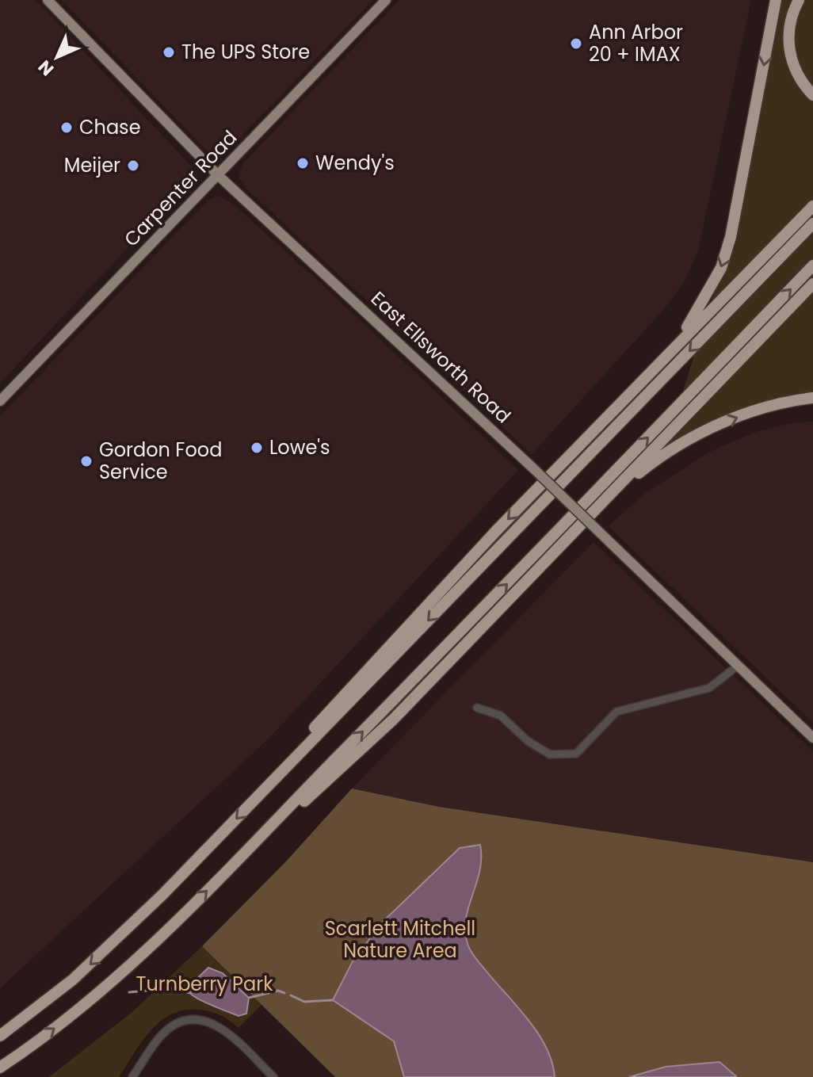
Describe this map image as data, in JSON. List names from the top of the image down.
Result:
{
  "streets": {
    "main road": ["Carpenter Road", "East Ellsworth Road"]
  },
  "crossings": [
    ["Carpenter Road", "East Ellsworth Road"]
  ],
  "parks": ["Scarlett Mitchell Nature Area", "Turnberry Park"],
  "places": [
    "Ann Arbor 20 + IMAX",
    "The UPS Store",
    "Chase",
    "Wendy's",
    "Meijer",
    "Lowe's",
    "Gordon Food Service"
  ],
  "north": "bottom left"
}
